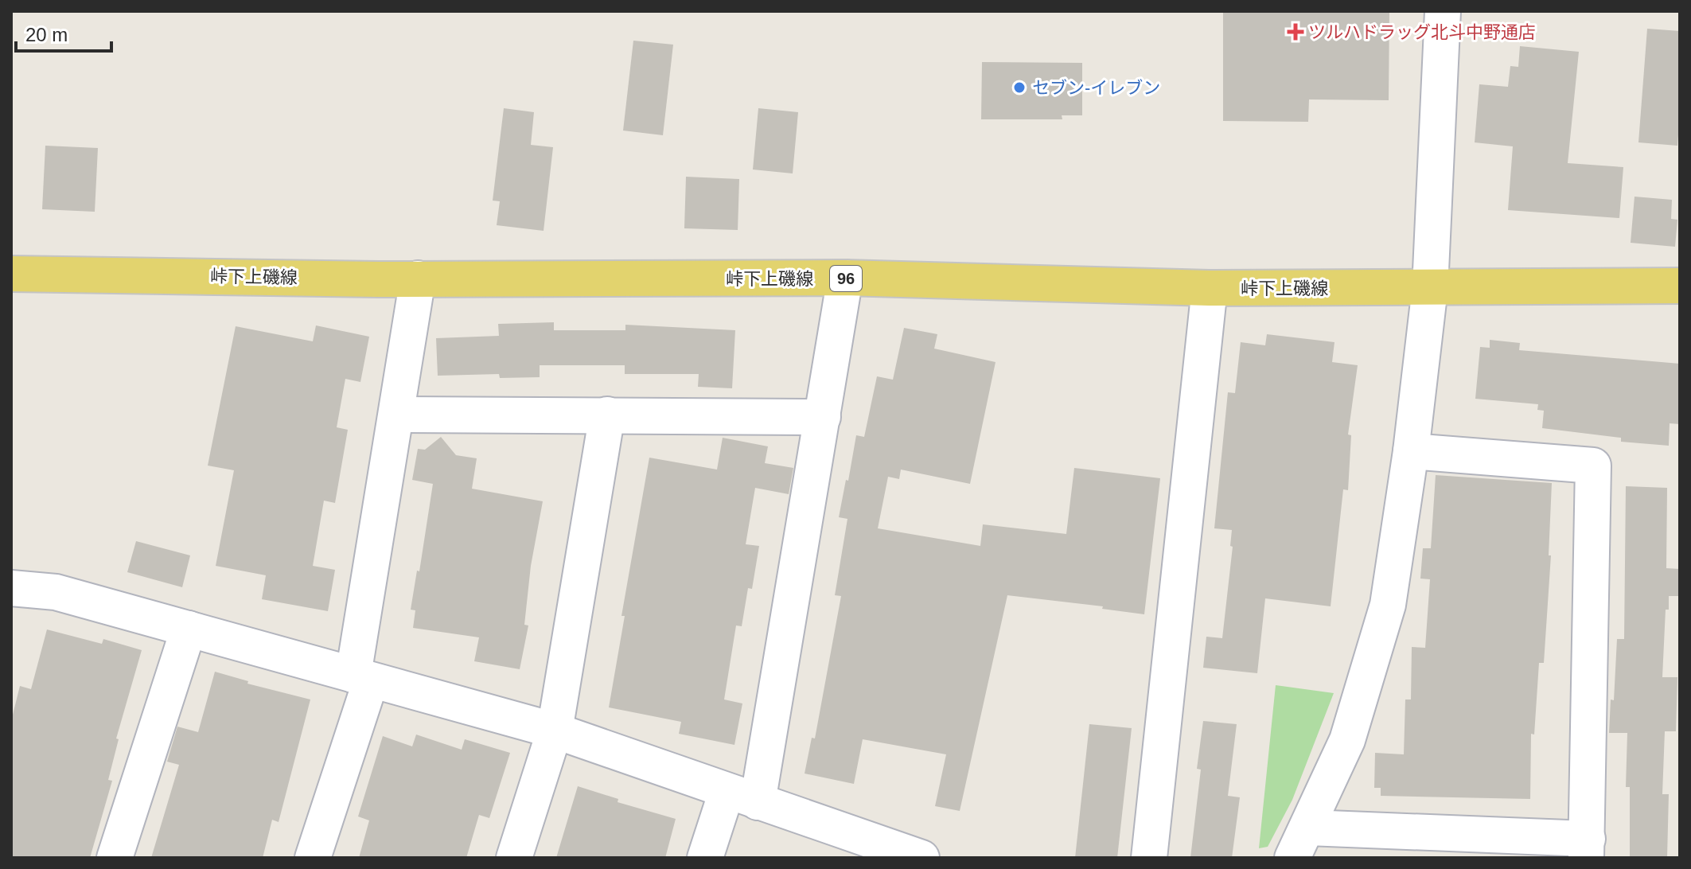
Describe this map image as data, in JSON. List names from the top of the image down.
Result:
{
  "streets": {
    "main road": ["峠下上磯線", "96"]
  },
  "places": {
    "health": ["ツルハドラッグ北斗中野通店"],
    "other": ["セブン-イレブン"]
  },
  "scale_bar": "20 m"
}
